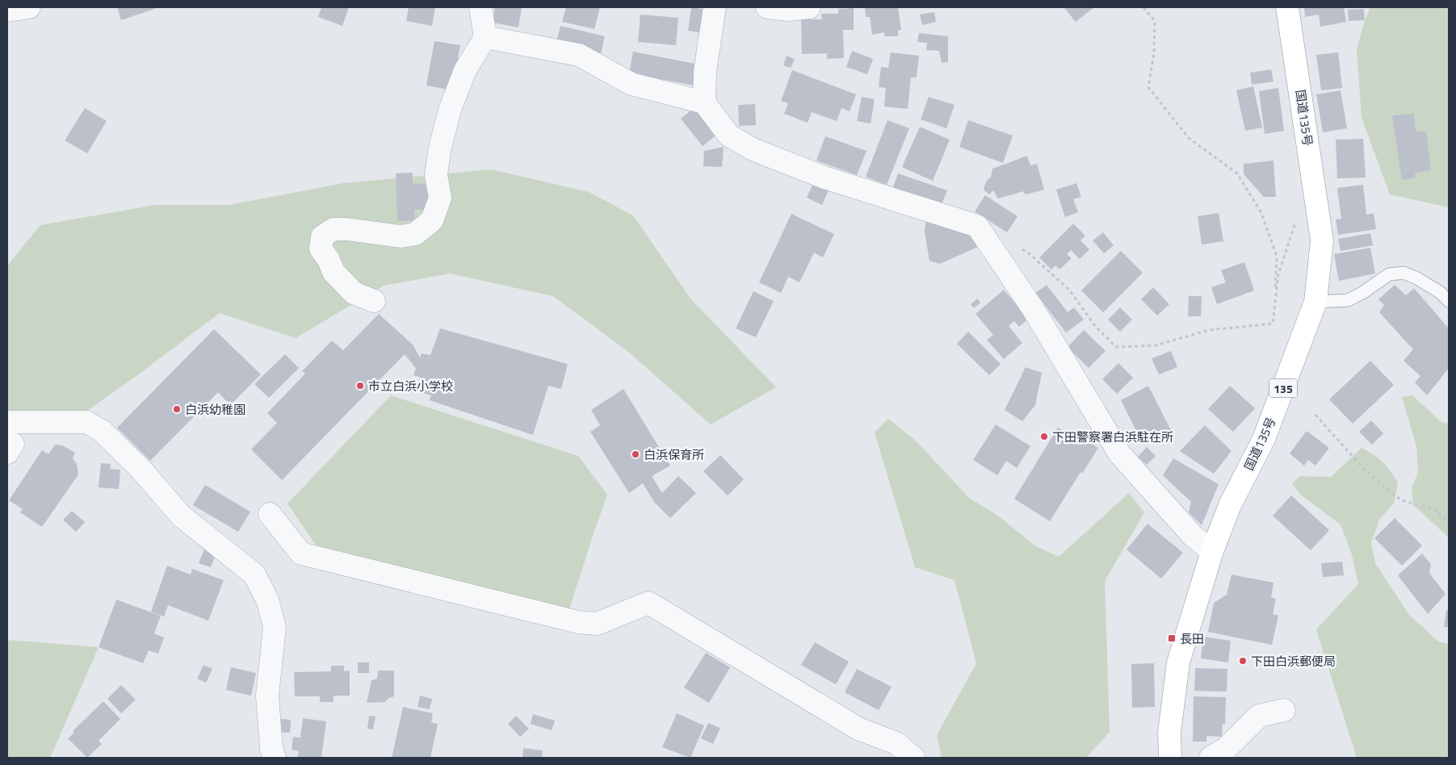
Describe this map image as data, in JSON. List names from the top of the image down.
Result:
{
  "streets": {
    "highway": ["国道135号", "135"]
  },
  "places": {
    "other": [
      "市立白浜小学校",
      "白浜幼稚園",
      "下田警察署白浜駐在所",
      "白浜保育所",
      "下田白浜郵便局"
    ],
    "transit": ["長田"]
  }
}
